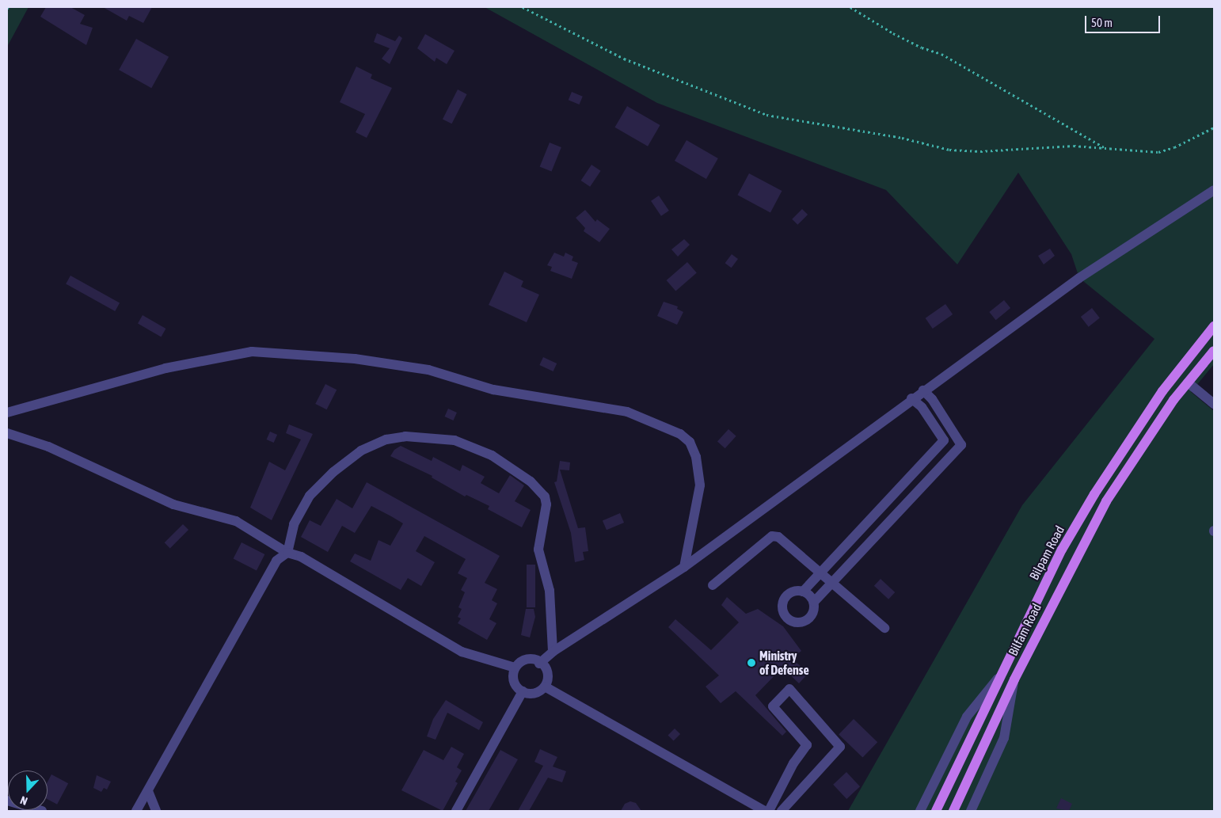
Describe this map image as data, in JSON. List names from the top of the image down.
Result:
{
  "streets": {
    "main road": ["Bilpam Road", "Bilfam Road"]
  },
  "places": ["Ministry of Defense"],
  "scale_bar": "50 m",
  "north": "bottom"
}
